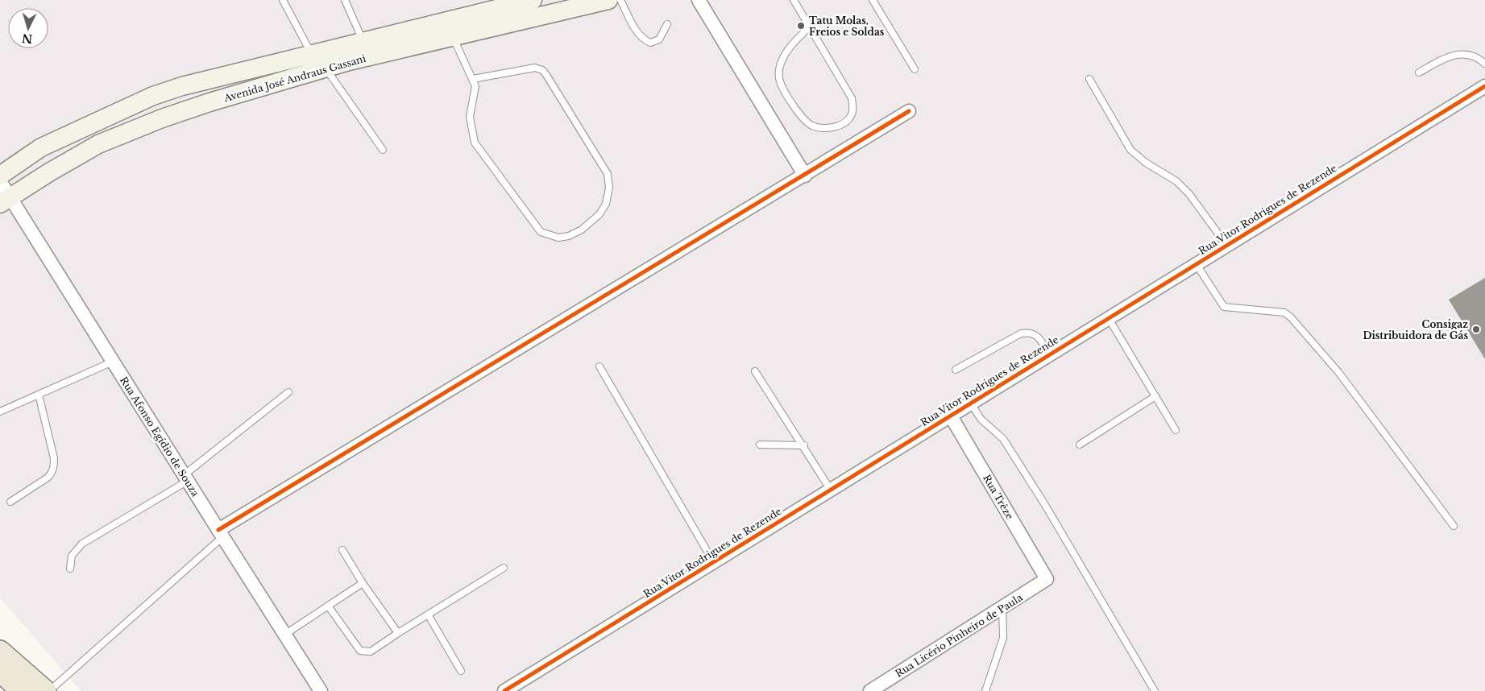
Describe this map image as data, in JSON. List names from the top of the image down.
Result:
{
  "streets": {
    "main road": ["Avenida José Andraus Gassani"],
    "street": [
      "Rua Vitor Rodrigues de Rezende",
      "Rua Afonso Egídio de Souza",
      "Rua Trêze",
      "Rua Licério Pinheiro de Paula"
    ]
  },
  "crossings": [
    ["Avenida José Andraus Gassani", "Rua Afonso Egídio de Souza"],
    ["Rua Vitor Rodrigues de Rezende", "Rua Trêze"],
    ["Rua Trêze", "Rua Licério Pinheiro de Paula"]
  ],
  "places": ["Tatu Molas, Freios e Soldas", "Consigaz Distribuidora de Gás"],
  "north": "bottom"
}
